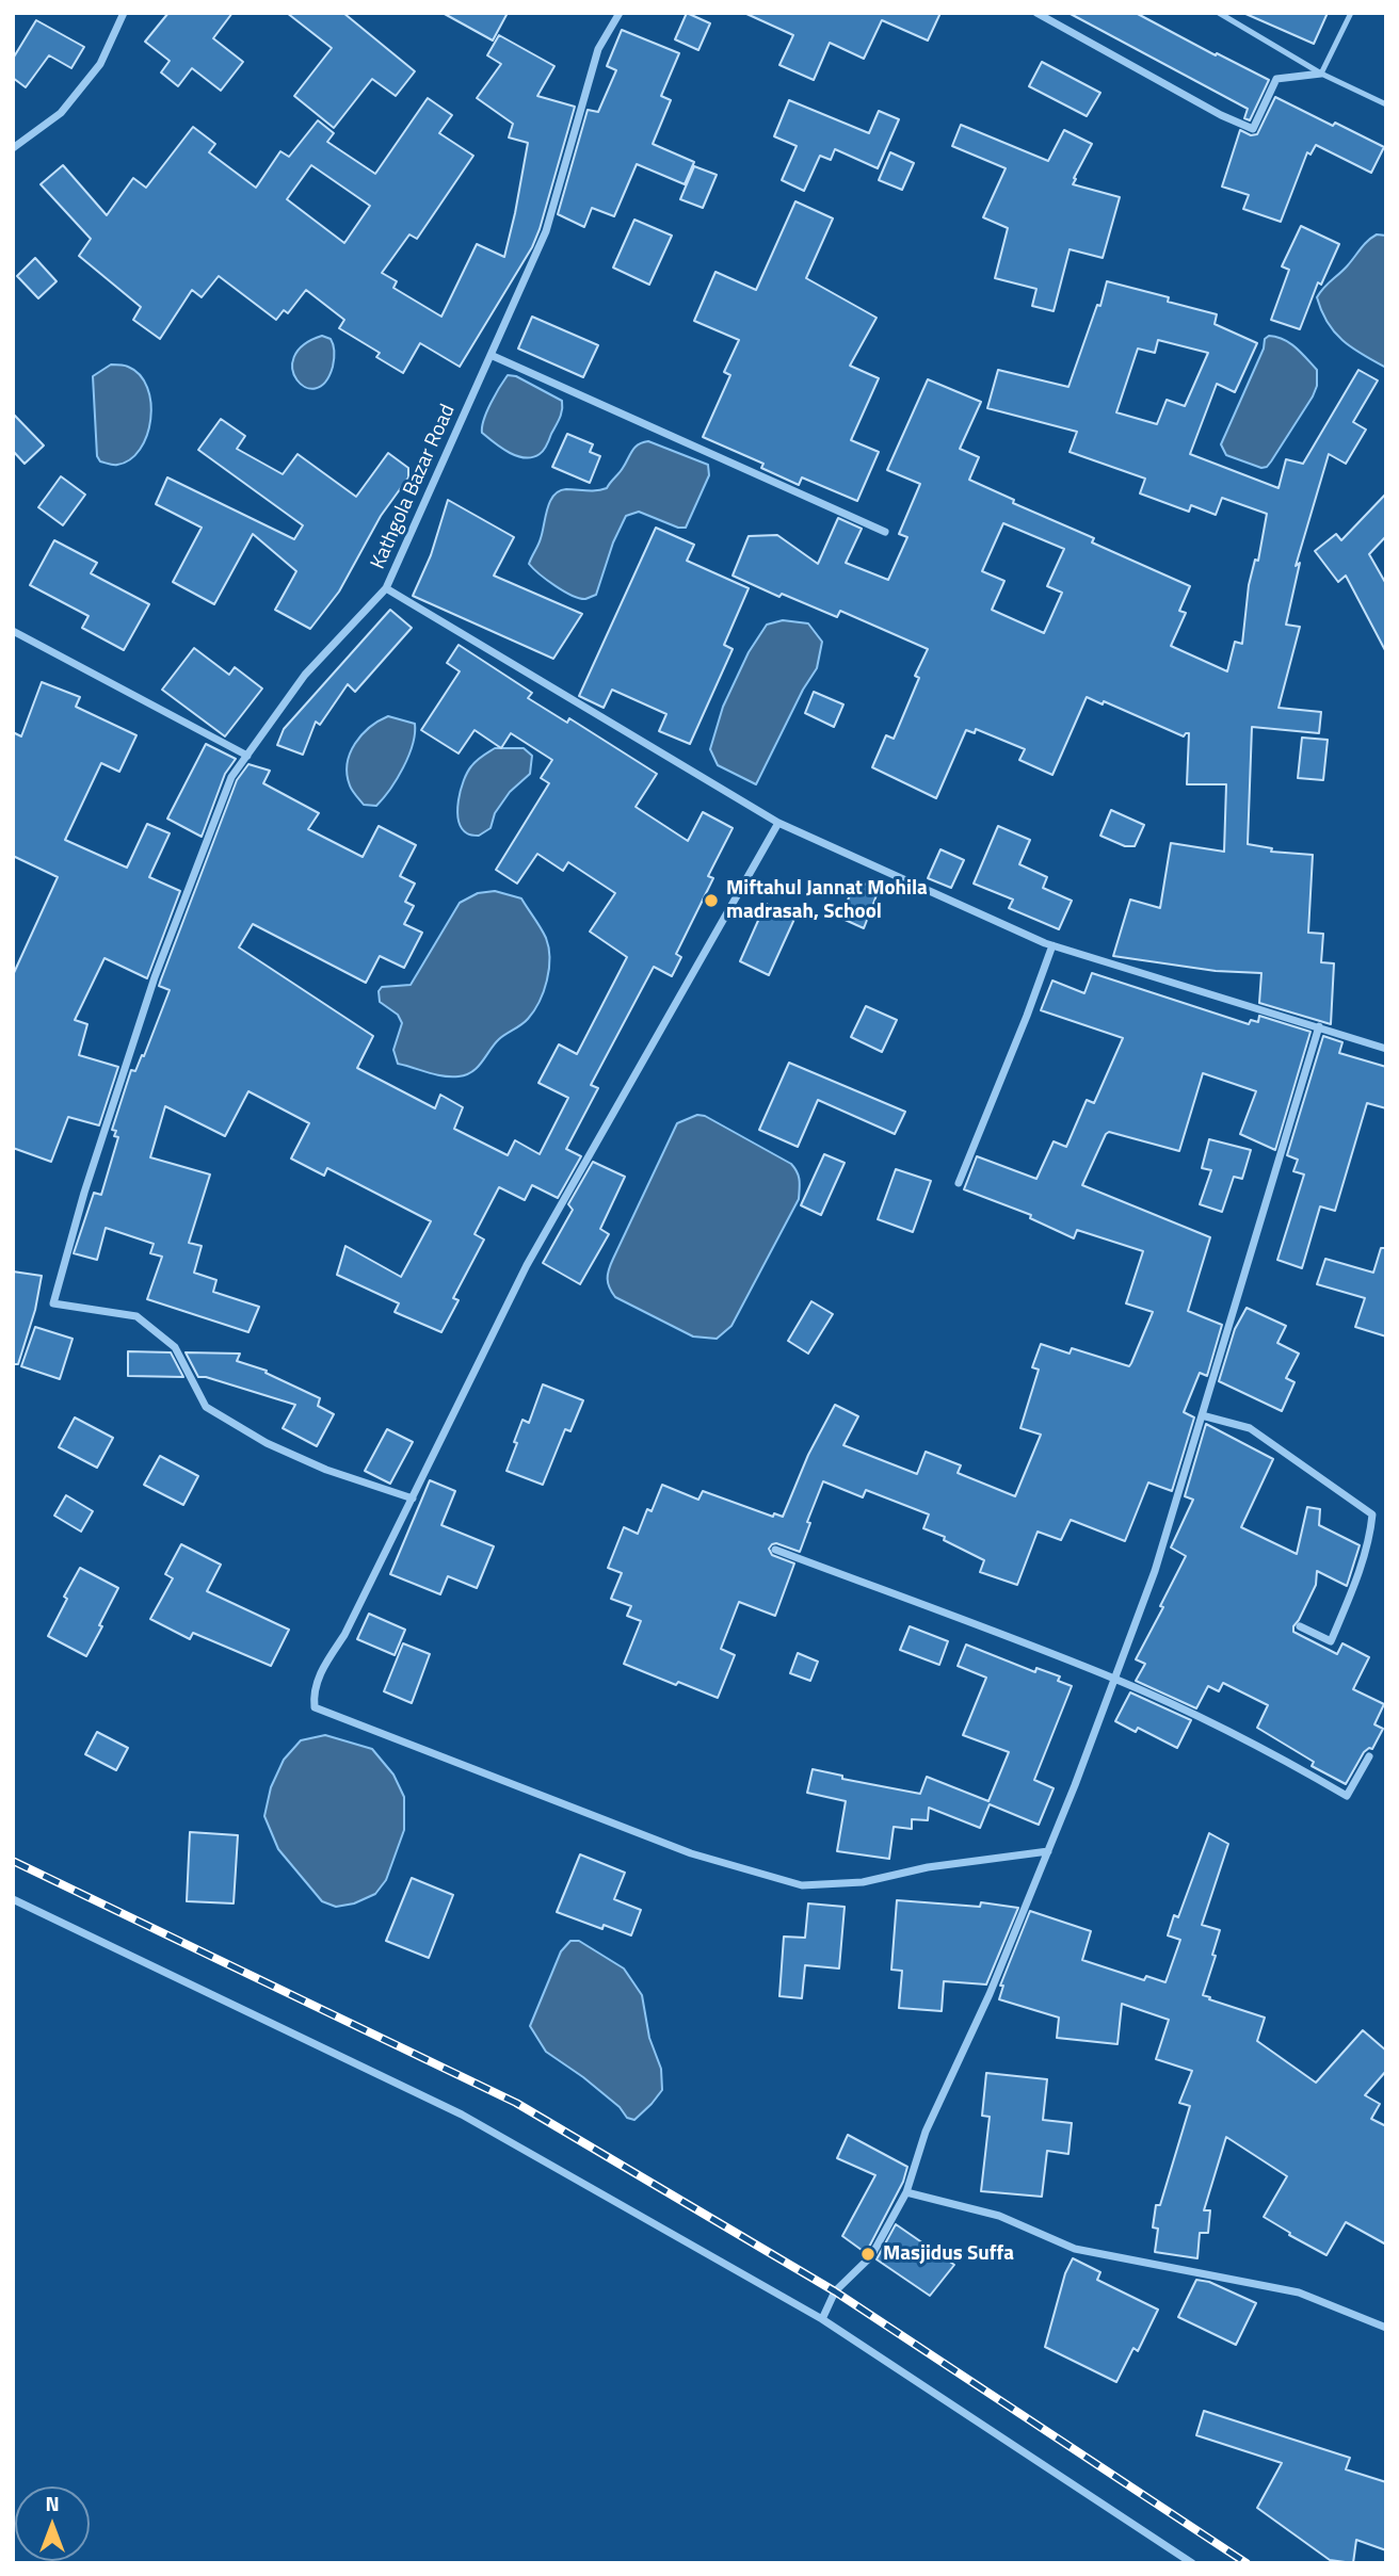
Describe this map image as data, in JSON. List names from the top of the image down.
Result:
{
  "streets": {
    "street": ["Kathgola Bazar Road"]
  },
  "places": ["Miftahul Jannat Mohila madrasah, School", "Masjidus Suffa"],
  "north": "top"
}
